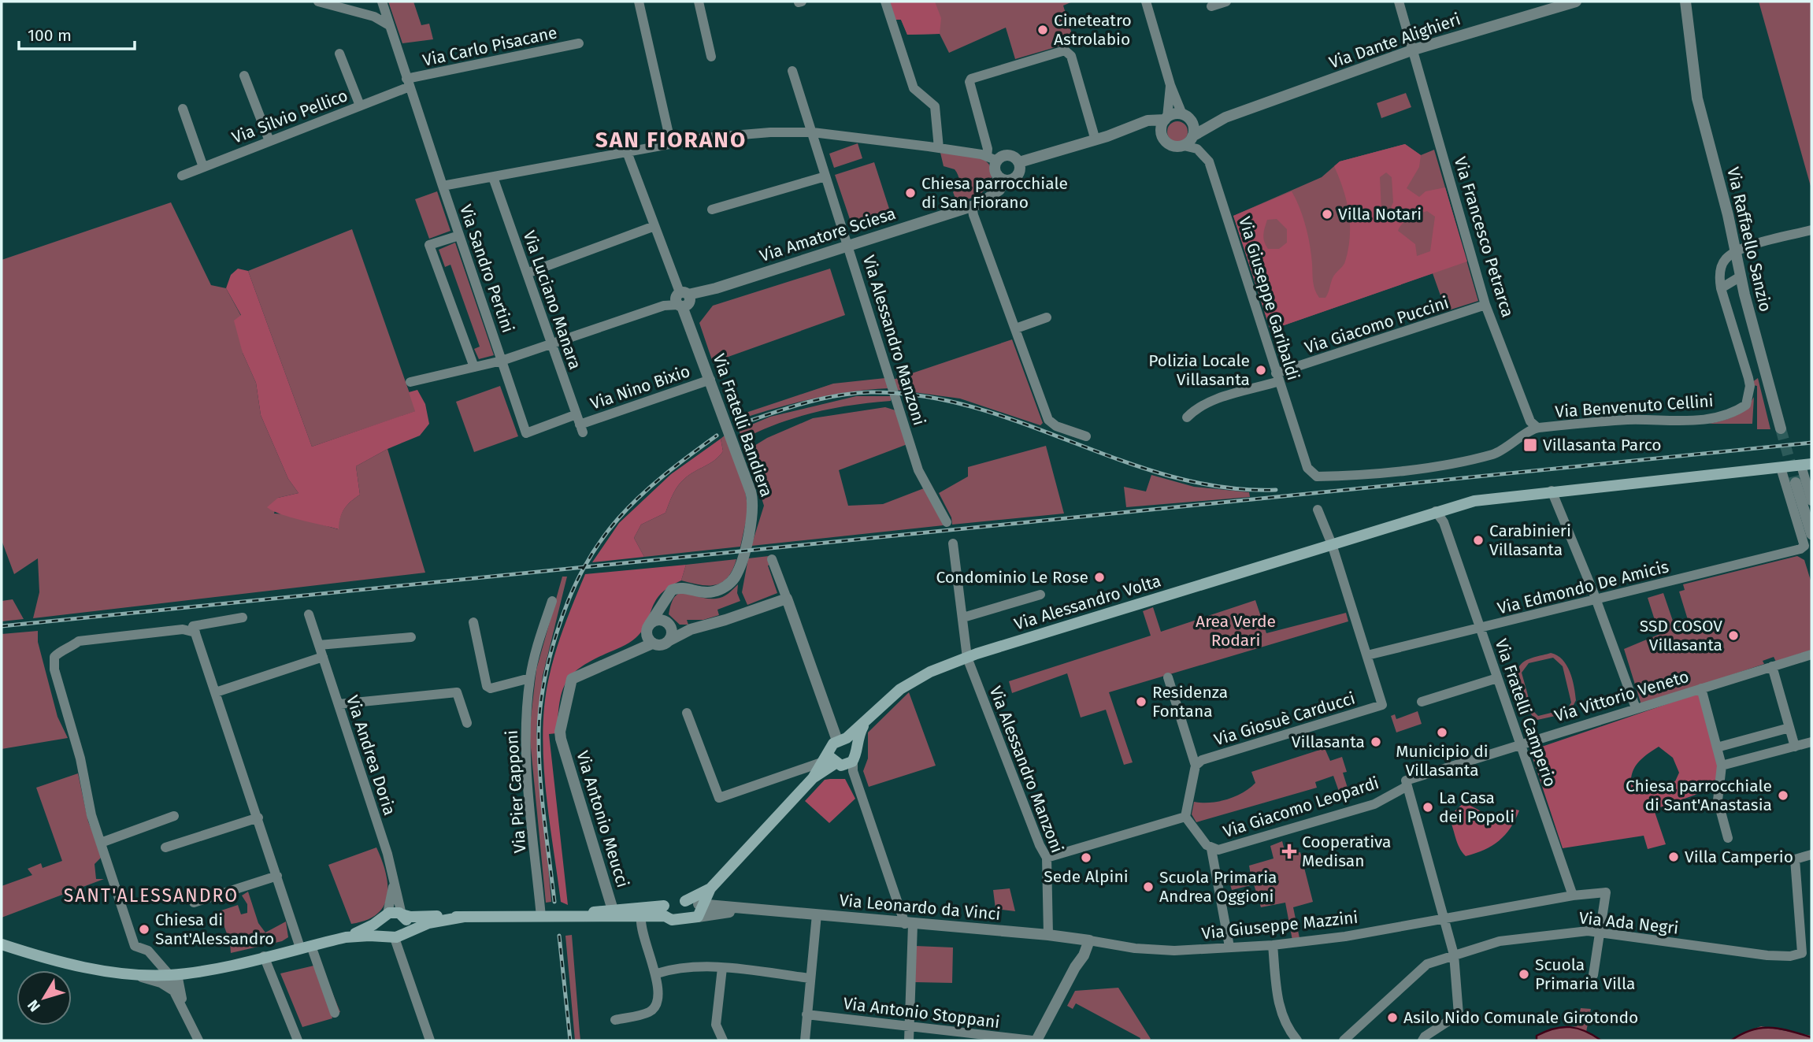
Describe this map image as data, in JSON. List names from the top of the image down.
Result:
{
  "streets": {
    "main road": ["Via Alessandro Volta"],
    "street": [
      "Via Dante Alighieri",
      "Via Carlo Pisacane",
      "Via Silvio Pellico",
      "Via Amatore Sciesa",
      "Via Francesco Petrarca",
      "Via Raffaello Sanzio",
      "Via Sandro Pertini",
      "Via Giuseppe Garibaldi",
      "Via Luciano Manara",
      "Via Giacomo Puccini",
      "Via Alessandro Manzoni",
      "Via Nino Bixio",
      "Via Benvenuto Cellini",
      "Via Fratelli Bandiera",
      "Via Edmondo De Amicis",
      "Via Vittorio Veneto",
      "Via Fratelli Camperio",
      "Via Giosuè Carducci",
      "Via Andrea Doria",
      "Via Pier Capponi",
      "Via Giacomo Leopardi",
      "Via Antonio Meucci",
      "Via Leonardo da Vinci",
      "Via Ada Negri",
      "Via Giuseppe Mazzini",
      "Via Antonio Stoppani"
    ]
  },
  "crossings": [
    ["Via Dante Alighieri", "Via Francesco Petrarca"],
    ["Via Dante Alighieri", "Via Giuseppe Garibaldi"],
    ["Via Carlo Pisacane", "Via Silvio Pellico"],
    ["Via Carlo Pisacane", "Via Sandro Pertini"],
    ["Via Silvio Pellico", "Via Sandro Pertini"],
    ["Via Amatore Sciesa", "Via Sandro Pertini"],
    ["Via Amatore Sciesa", "Via Luciano Manara"],
    ["Via Amatore Sciesa", "Via Alessandro Manzoni"],
    ["Via Amatore Sciesa", "Via Fratelli Bandiera"],
    ["Via Francesco Petrarca", "Via Giacomo Puccini"],
    ["Via Francesco Petrarca", "Via Benvenuto Cellini"],
    ["Via Raffaello Sanzio", "Via Benvenuto Cellini"],
    ["Via Sandro Pertini", "Via Luciano Manara"],
    ["Via Giuseppe Garibaldi", "Via Giacomo Puccini"],
    ["Via Giuseppe Garibaldi", "Via Benvenuto Cellini"],
    ["Via Luciano Manara", "Via Nino Bixio"],
    ["Via Alessandro Manzoni", "Via Alessandro Volta"],
    ["Via Alessandro Manzoni", "Via Leonardo da Vinci"],
    ["Via Nino Bixio", "Via Fratelli Bandiera"],
    ["Via Fratelli Bandiera", "Via Antonio Meucci"],
    ["Via Edmondo De Amicis", "Via Alessandro Volta"],
    ["Via Edmondo De Amicis", "Via Fratelli Camperio"],
    ["Via Edmondo De Amicis", "Via Giosuè Carducci"],
    ["Via Alessandro Volta", "Via Fratelli Camperio"],
    ["Via Alessandro Volta", "Via Leonardo da Vinci"],
    ["Via Vittorio Veneto", "Via Fratelli Camperio"],
    ["Via Vittorio Veneto", "Via Giacomo Leopardi"],
    ["Via Fratelli Camperio", "Via Giuseppe Mazzini"],
    ["Via Leonardo da Vinci", "Via Giuseppe Mazzini"],
    ["Via Ada Negri", "Via Giuseppe Mazzini"]
  ],
  "districts": ["SAN FIORANO", "SANT'ALESSANDRO"],
  "parks": ["Area Verde Rodari"],
  "places": {
    "other": [
      "Cineteatro Astrolabio",
      "Chiesa parrocchiale di San Fiorano",
      "Villa Notari",
      "Polizia Locale Villasanta",
      "Carabinieri Villasanta",
      "Condominio Le Rose",
      "SSD COSOV Villasanta",
      "Residenza Fontana",
      "Municipio di Villasanta",
      "Villasanta",
      "Chiesa parrocchiale di Sant'Anastasia",
      "La Casa dei Popoli",
      "Villa Camperio",
      "Sede Alpini",
      "Scuola Primaria Andrea Oggioni",
      "Chiesa di Sant'Alessandro",
      "Scuola Primaria Villa",
      "Asilo Nido Comunale Girotondo"
    ],
    "transit": ["Villasanta Parco"],
    "health": ["Cooperativa Medisan"]
  },
  "scale_bar": "100 m",
  "north": "bottom left"
}
